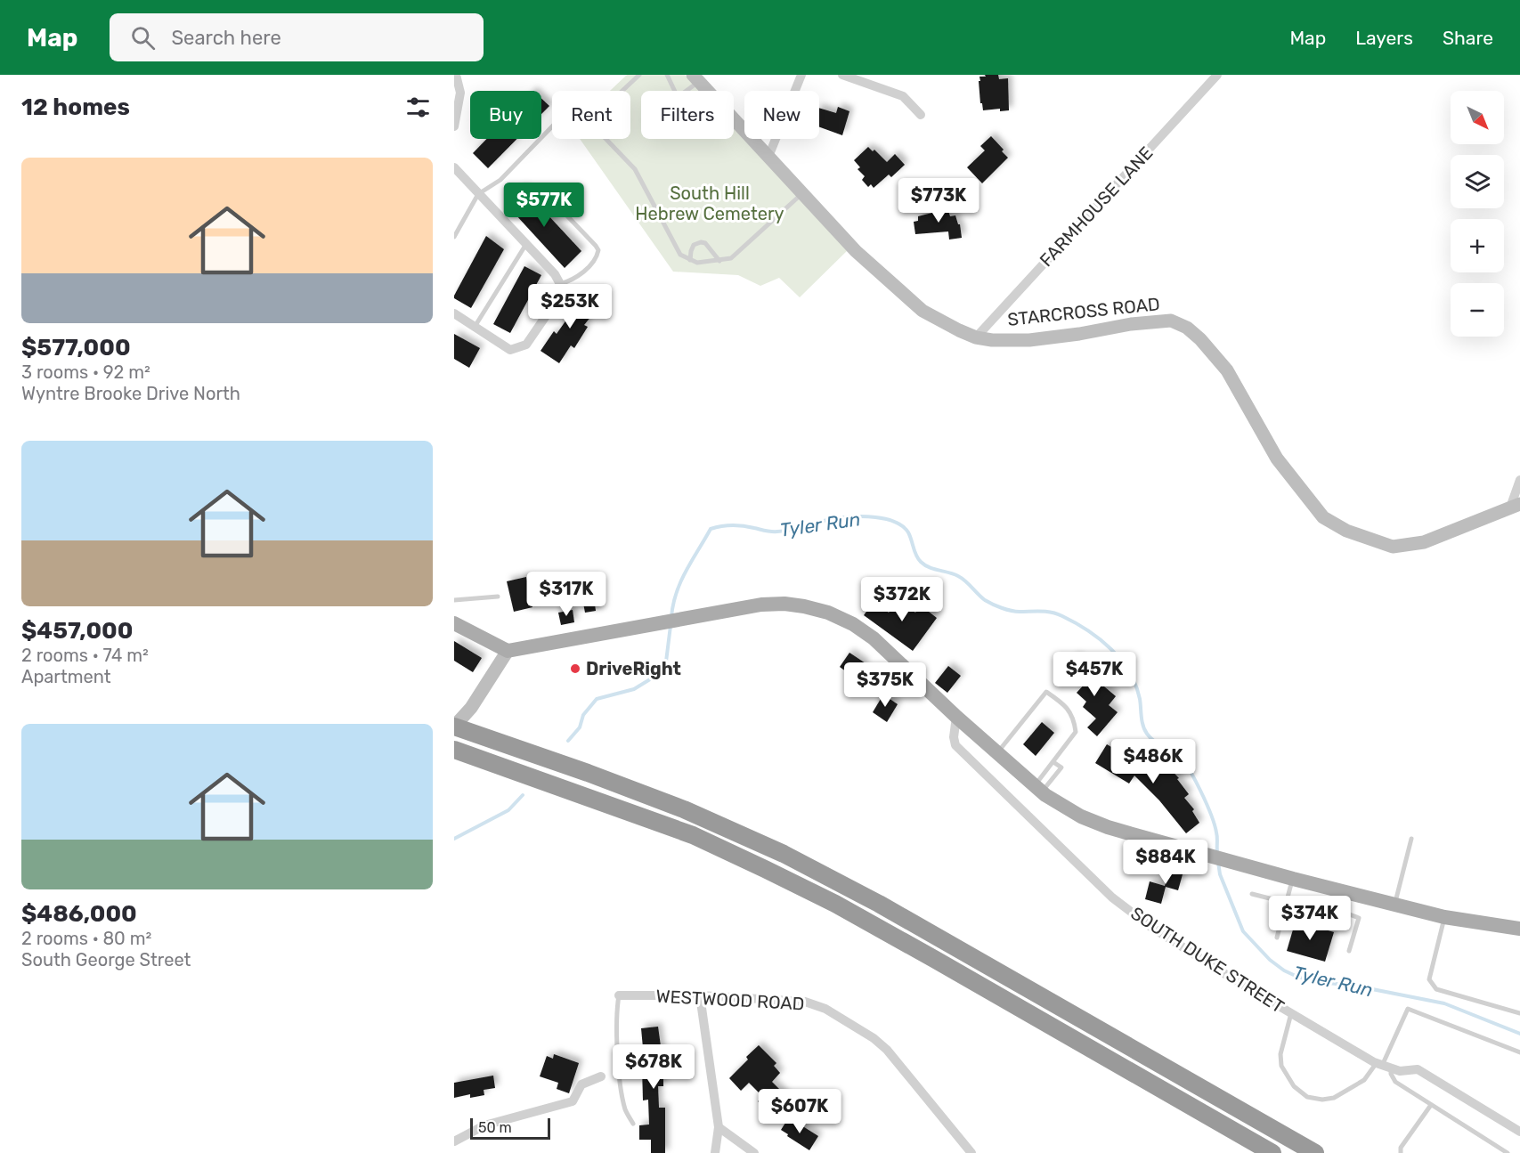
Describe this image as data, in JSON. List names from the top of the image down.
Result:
{
  "streets": {
    "street": [
      "FARMHOUSE LANE",
      "STARCROSS ROAD",
      "SOUTH DUKE STREET",
      "WESTWOOD ROAD"
    ]
  },
  "crossings": [
    ["FARMHOUSE LANE", "STARCROSS ROAD"]
  ],
  "water": ["Tyler Run"],
  "parks": ["South Hill Hebrew Cemetery"],
  "places": ["DriveRight"],
  "scale_bar": "50 m",
  "north": "bottom right",
  "page": {
    "header": "Map",
    "search": "Search here",
    "nav": ["Map", "Layers", "Share"],
    "heading": "12 homes",
    "map_buttons": ["+", "−"],
    "chip": [
      "Buy",
      "Rent",
      "Filters",
      "New"
    ],
    "list": [
      {
        "name": "$577,000",
        "note": "3 rooms · 92 m² · Wyntre Brooke Drive North"
      },
      {
        "name": "$457,000",
        "note": "2 rooms · 74 m² · Apartment"
      },
      {
        "name": "$486,000",
        "note": "2 rooms · 80 m² · South George Street"
      }
    ],
    "price": [
      "$773K",
      "$577K",
      "$253K",
      "$317K",
      "$372K",
      "$457K",
      "$375K",
      "$486K",
      "$884K",
      "$374K",
      "$678K",
      "$607K"
    ],
    "scale": "50 m"
  }
}
